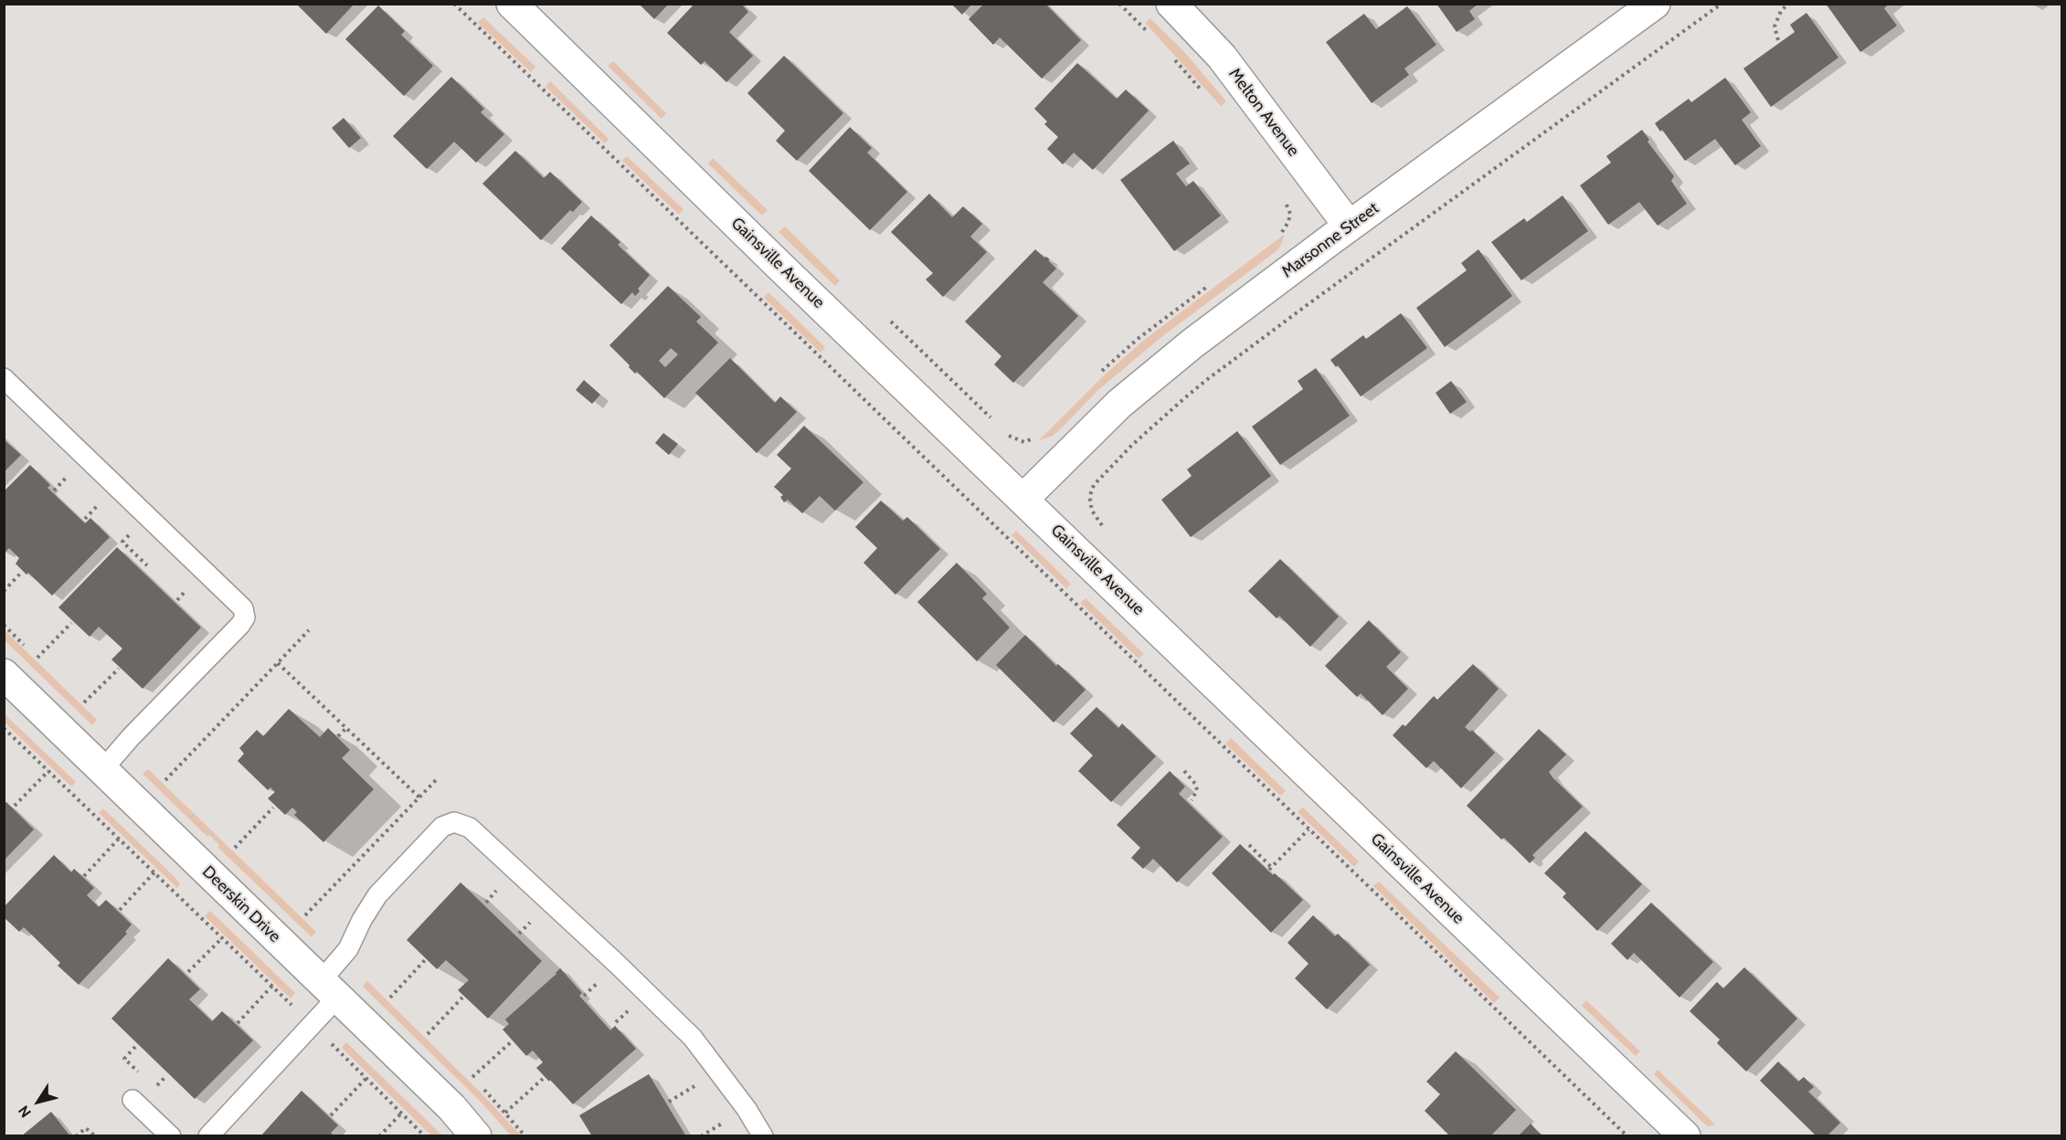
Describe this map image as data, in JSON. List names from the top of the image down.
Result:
{
  "streets": {
    "street": [
      "Melton Avenue",
      "Marsonne Street",
      "Gainsville Avenue",
      "Deerskin Drive"
    ]
  },
  "crossings": [
    ["Melton Avenue", "Marsonne Street"],
    ["Marsonne Street", "Gainsville Avenue"]
  ],
  "north": "bottom left"
}
